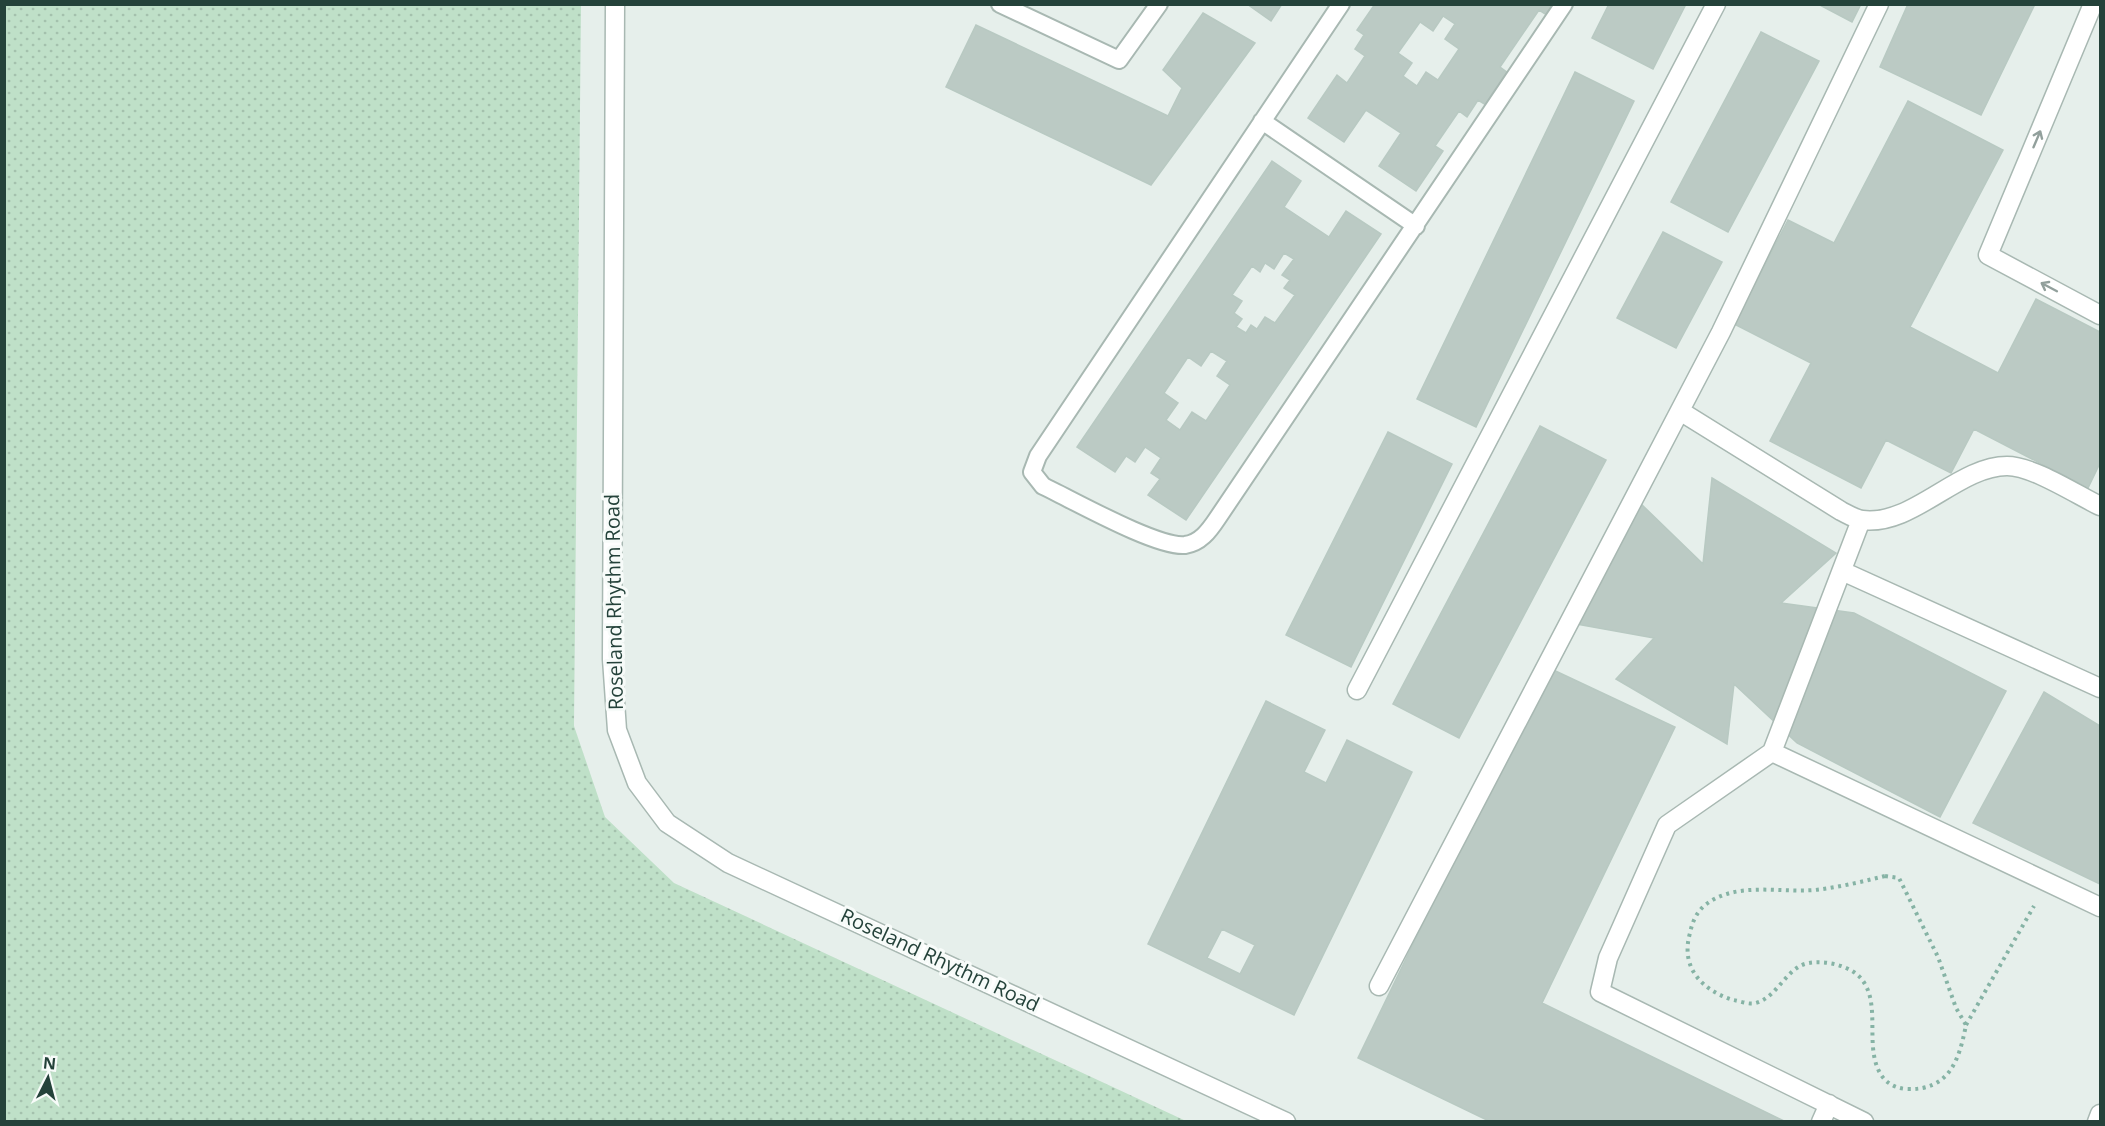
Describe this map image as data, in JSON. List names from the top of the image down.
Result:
{
  "streets": {
    "street": ["Roseland Rhythm Road"]
  },
  "north": "top"
}
